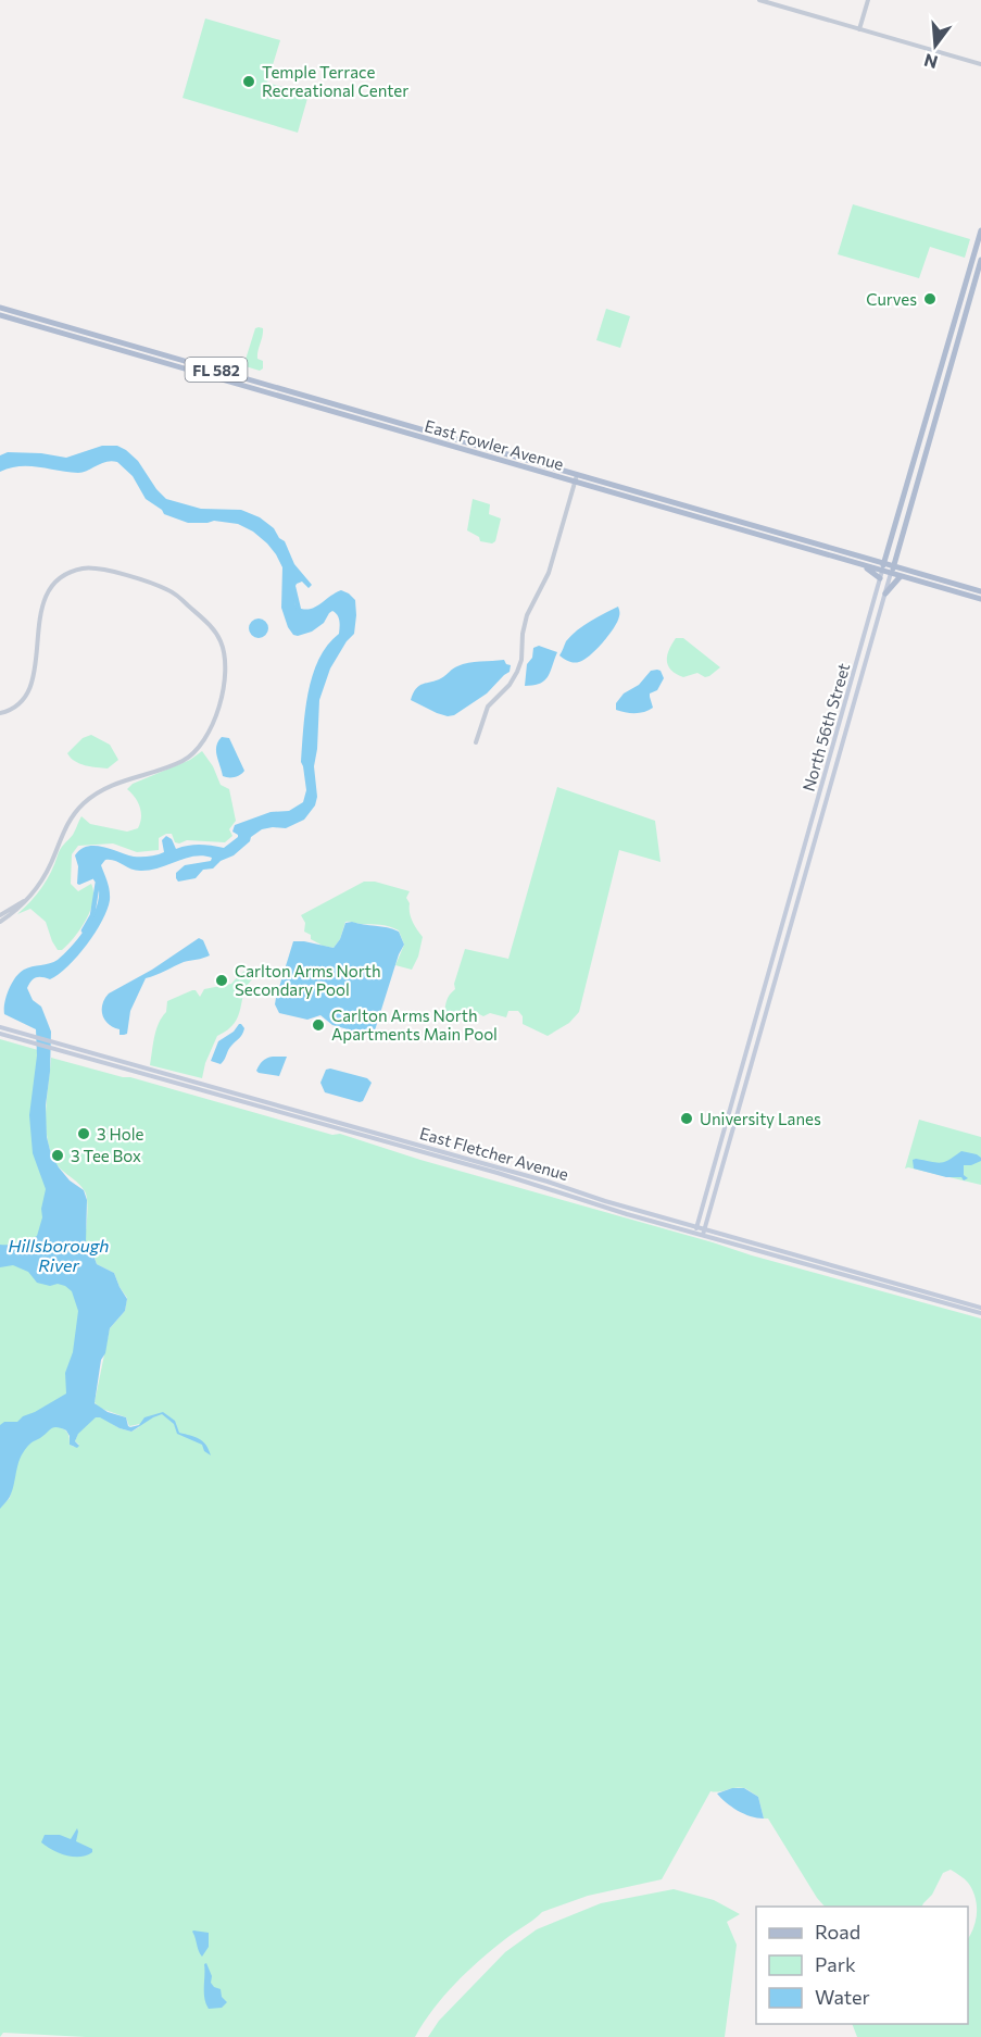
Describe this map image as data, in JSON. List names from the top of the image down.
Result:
{
  "streets": {
    "main road": [
      "FL 582",
      "East Fowler Avenue",
      "North 56th Street",
      "East Fletcher Avenue"
    ]
  },
  "crossings": [
    ["East Fowler Avenue", "North 56th Street"],
    ["North 56th Street", "East Fletcher Avenue"]
  ],
  "water": ["Hillsborough River"],
  "places": [
    "Temple Terrace Recreational Center",
    "Curves",
    "Carlton Arms North Secondary Pool",
    "Carlton Arms North Apartments Main Pool",
    "University Lanes",
    "3 Hole",
    "3 Tee Box"
  ],
  "legend": ["Road", "Park", "Water"],
  "north": "bottom"
}
